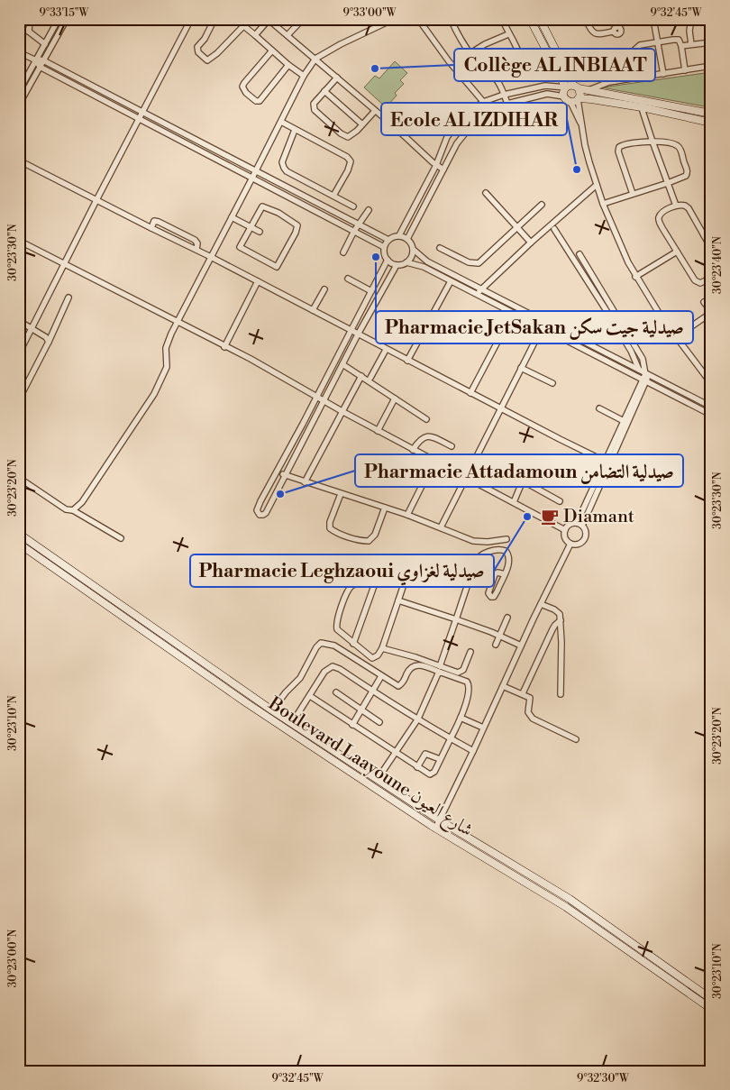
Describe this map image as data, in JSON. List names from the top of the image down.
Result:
{
  "streets": {
    "street": ["Boulevard Laayoune شارع العيون"]
  },
  "places": {
    "other": [
      "Collège AL INBIAAT",
      "Ecole AL IZDIHAR",
      "Pharmacie JetSakan صيدلية جيت سكن",
      "Pharmacie Attadamoun صيدلية التضامن",
      "Pharmacie Leghzaoui صيدلية لغزاوي"
    ],
    "cafe": ["Diamant"]
  },
  "coordinates": [
    "9°33'15\"W",
    "9°33'00\"W",
    "9°32'45\"W",
    "30°23'30\"N",
    "30°23'40\"N",
    "30°23'20\"N",
    "30°23'10\"N",
    "30°23'00\"N",
    "9°32'30\"W"
  ]
}
